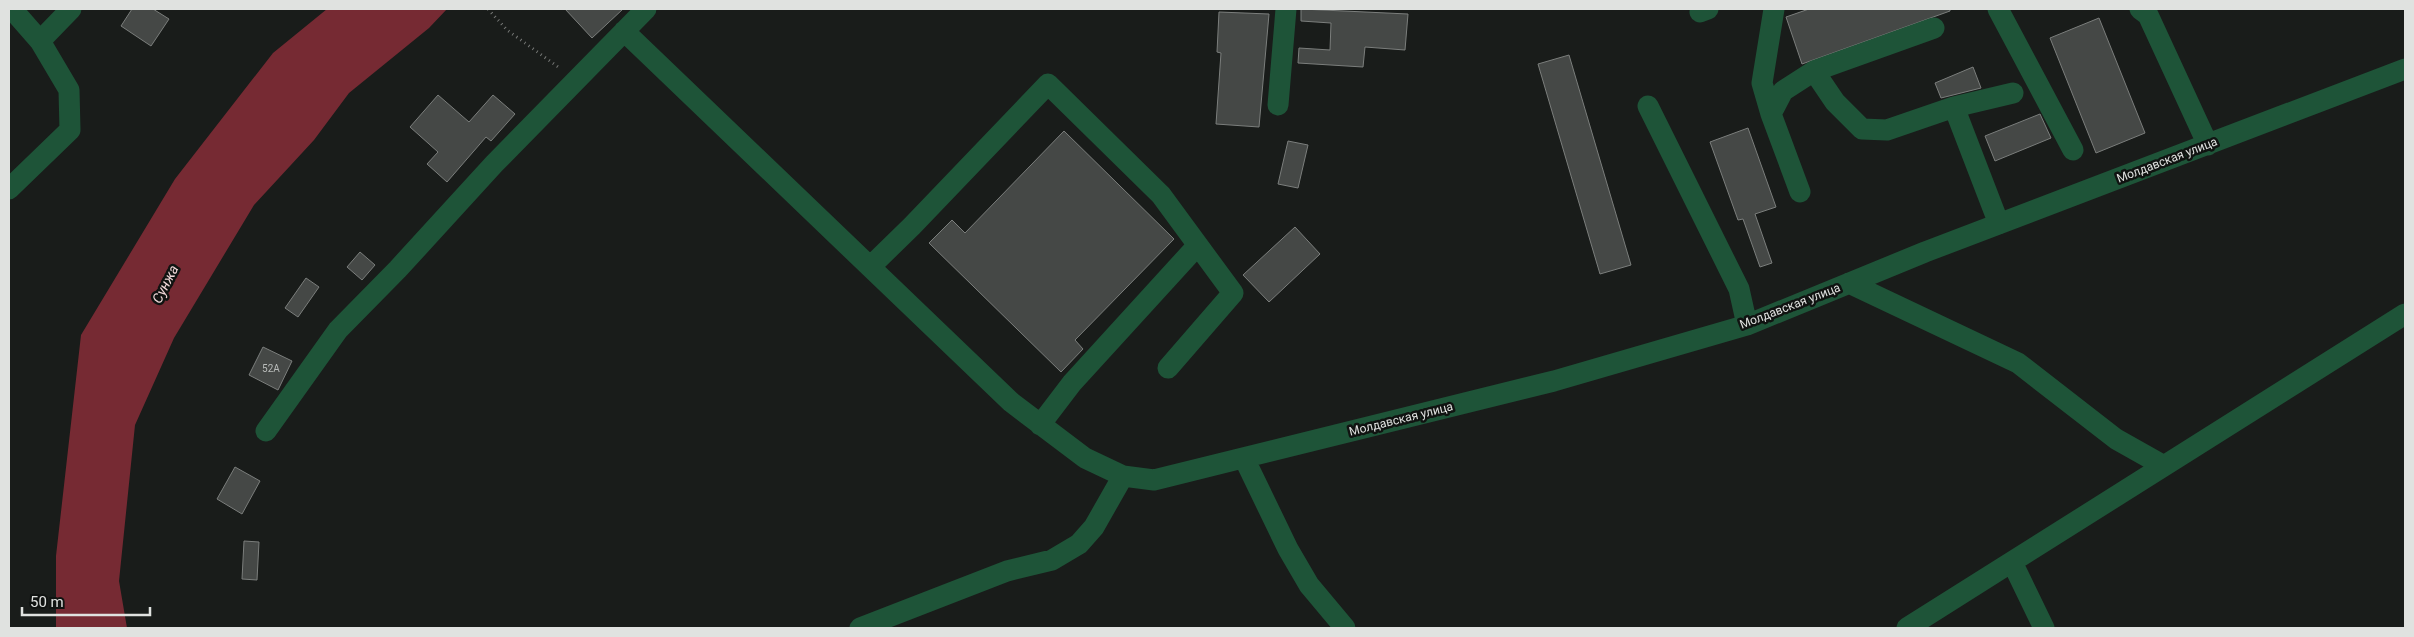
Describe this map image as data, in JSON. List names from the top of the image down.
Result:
{
  "streets": {
    "street": ["Молдавская улица"]
  },
  "water": ["Сунжа"],
  "house_numbers": ["52А"],
  "scale_bar": "50 m"
}
